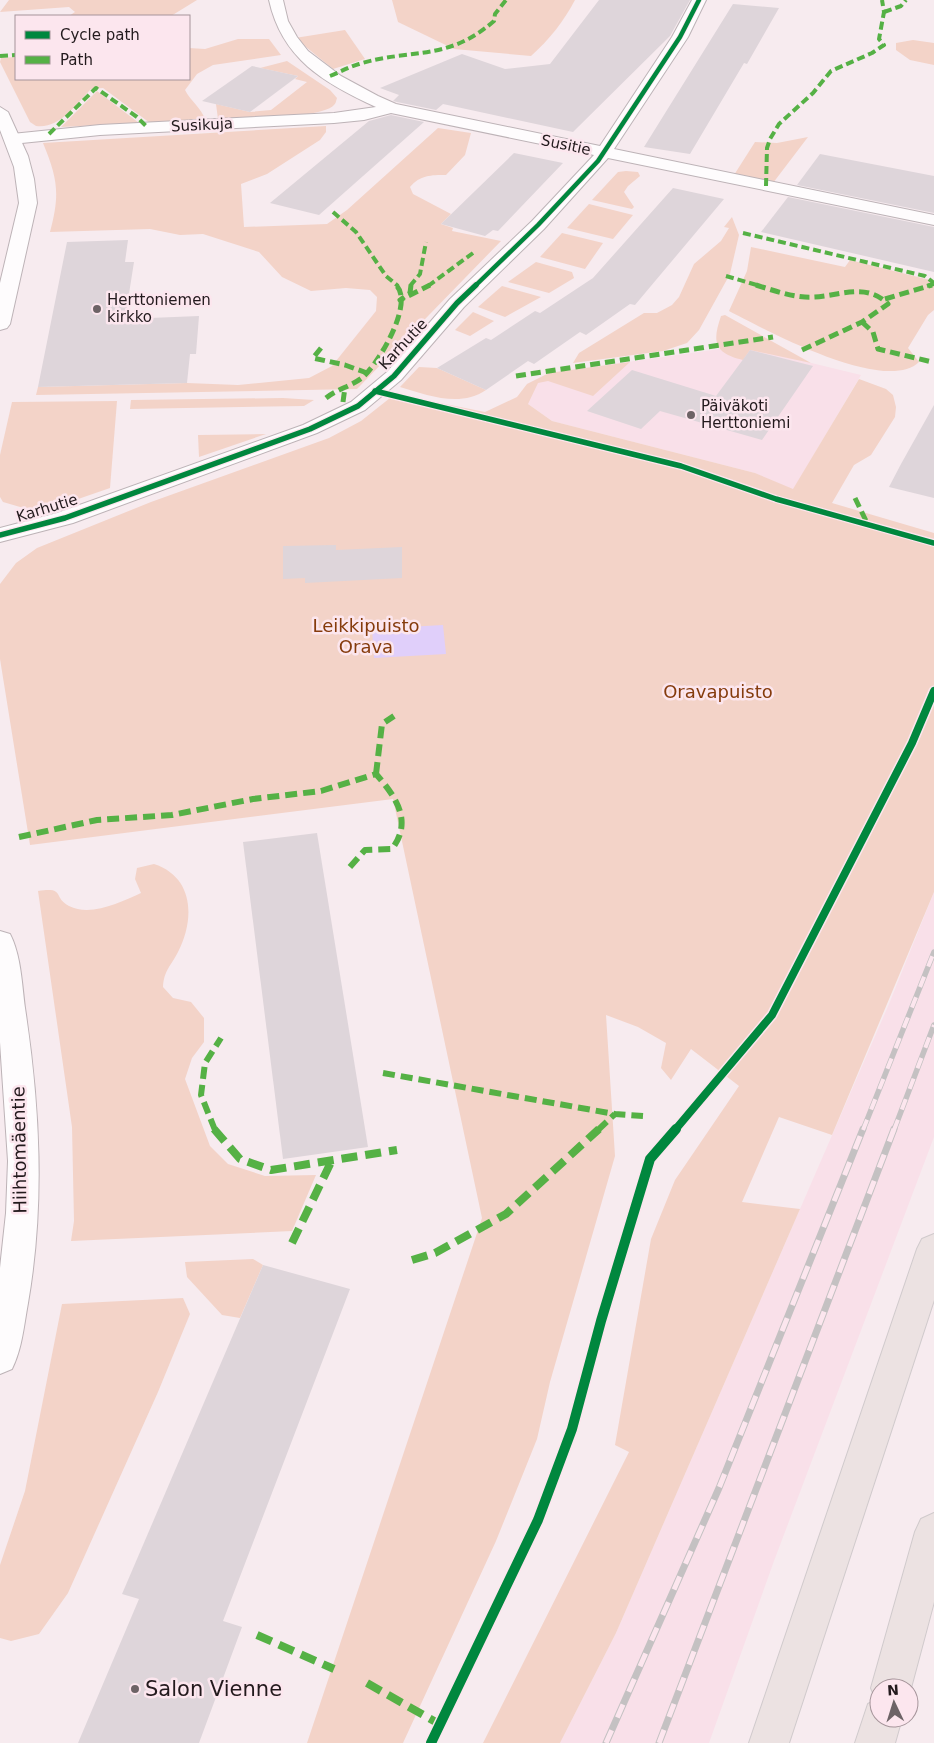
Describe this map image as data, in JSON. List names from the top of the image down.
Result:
{
  "streets": {
    "street": [
      "Susikuja",
      "Susitie",
      "Karhutie",
      "Hiihtomäentie"
    ]
  },
  "crossings": [
    ["Susikuja", "Susitie"],
    ["Susitie", "Karhutie"]
  ],
  "parks": ["Leikkipuisto Orava", "Oravapuisto"],
  "places": ["Herttoniemen kirkko", "Päiväkoti Herttoniemi", "Salon Vienne"],
  "legend": ["Cycle path", "Path"],
  "north": "top"
}
